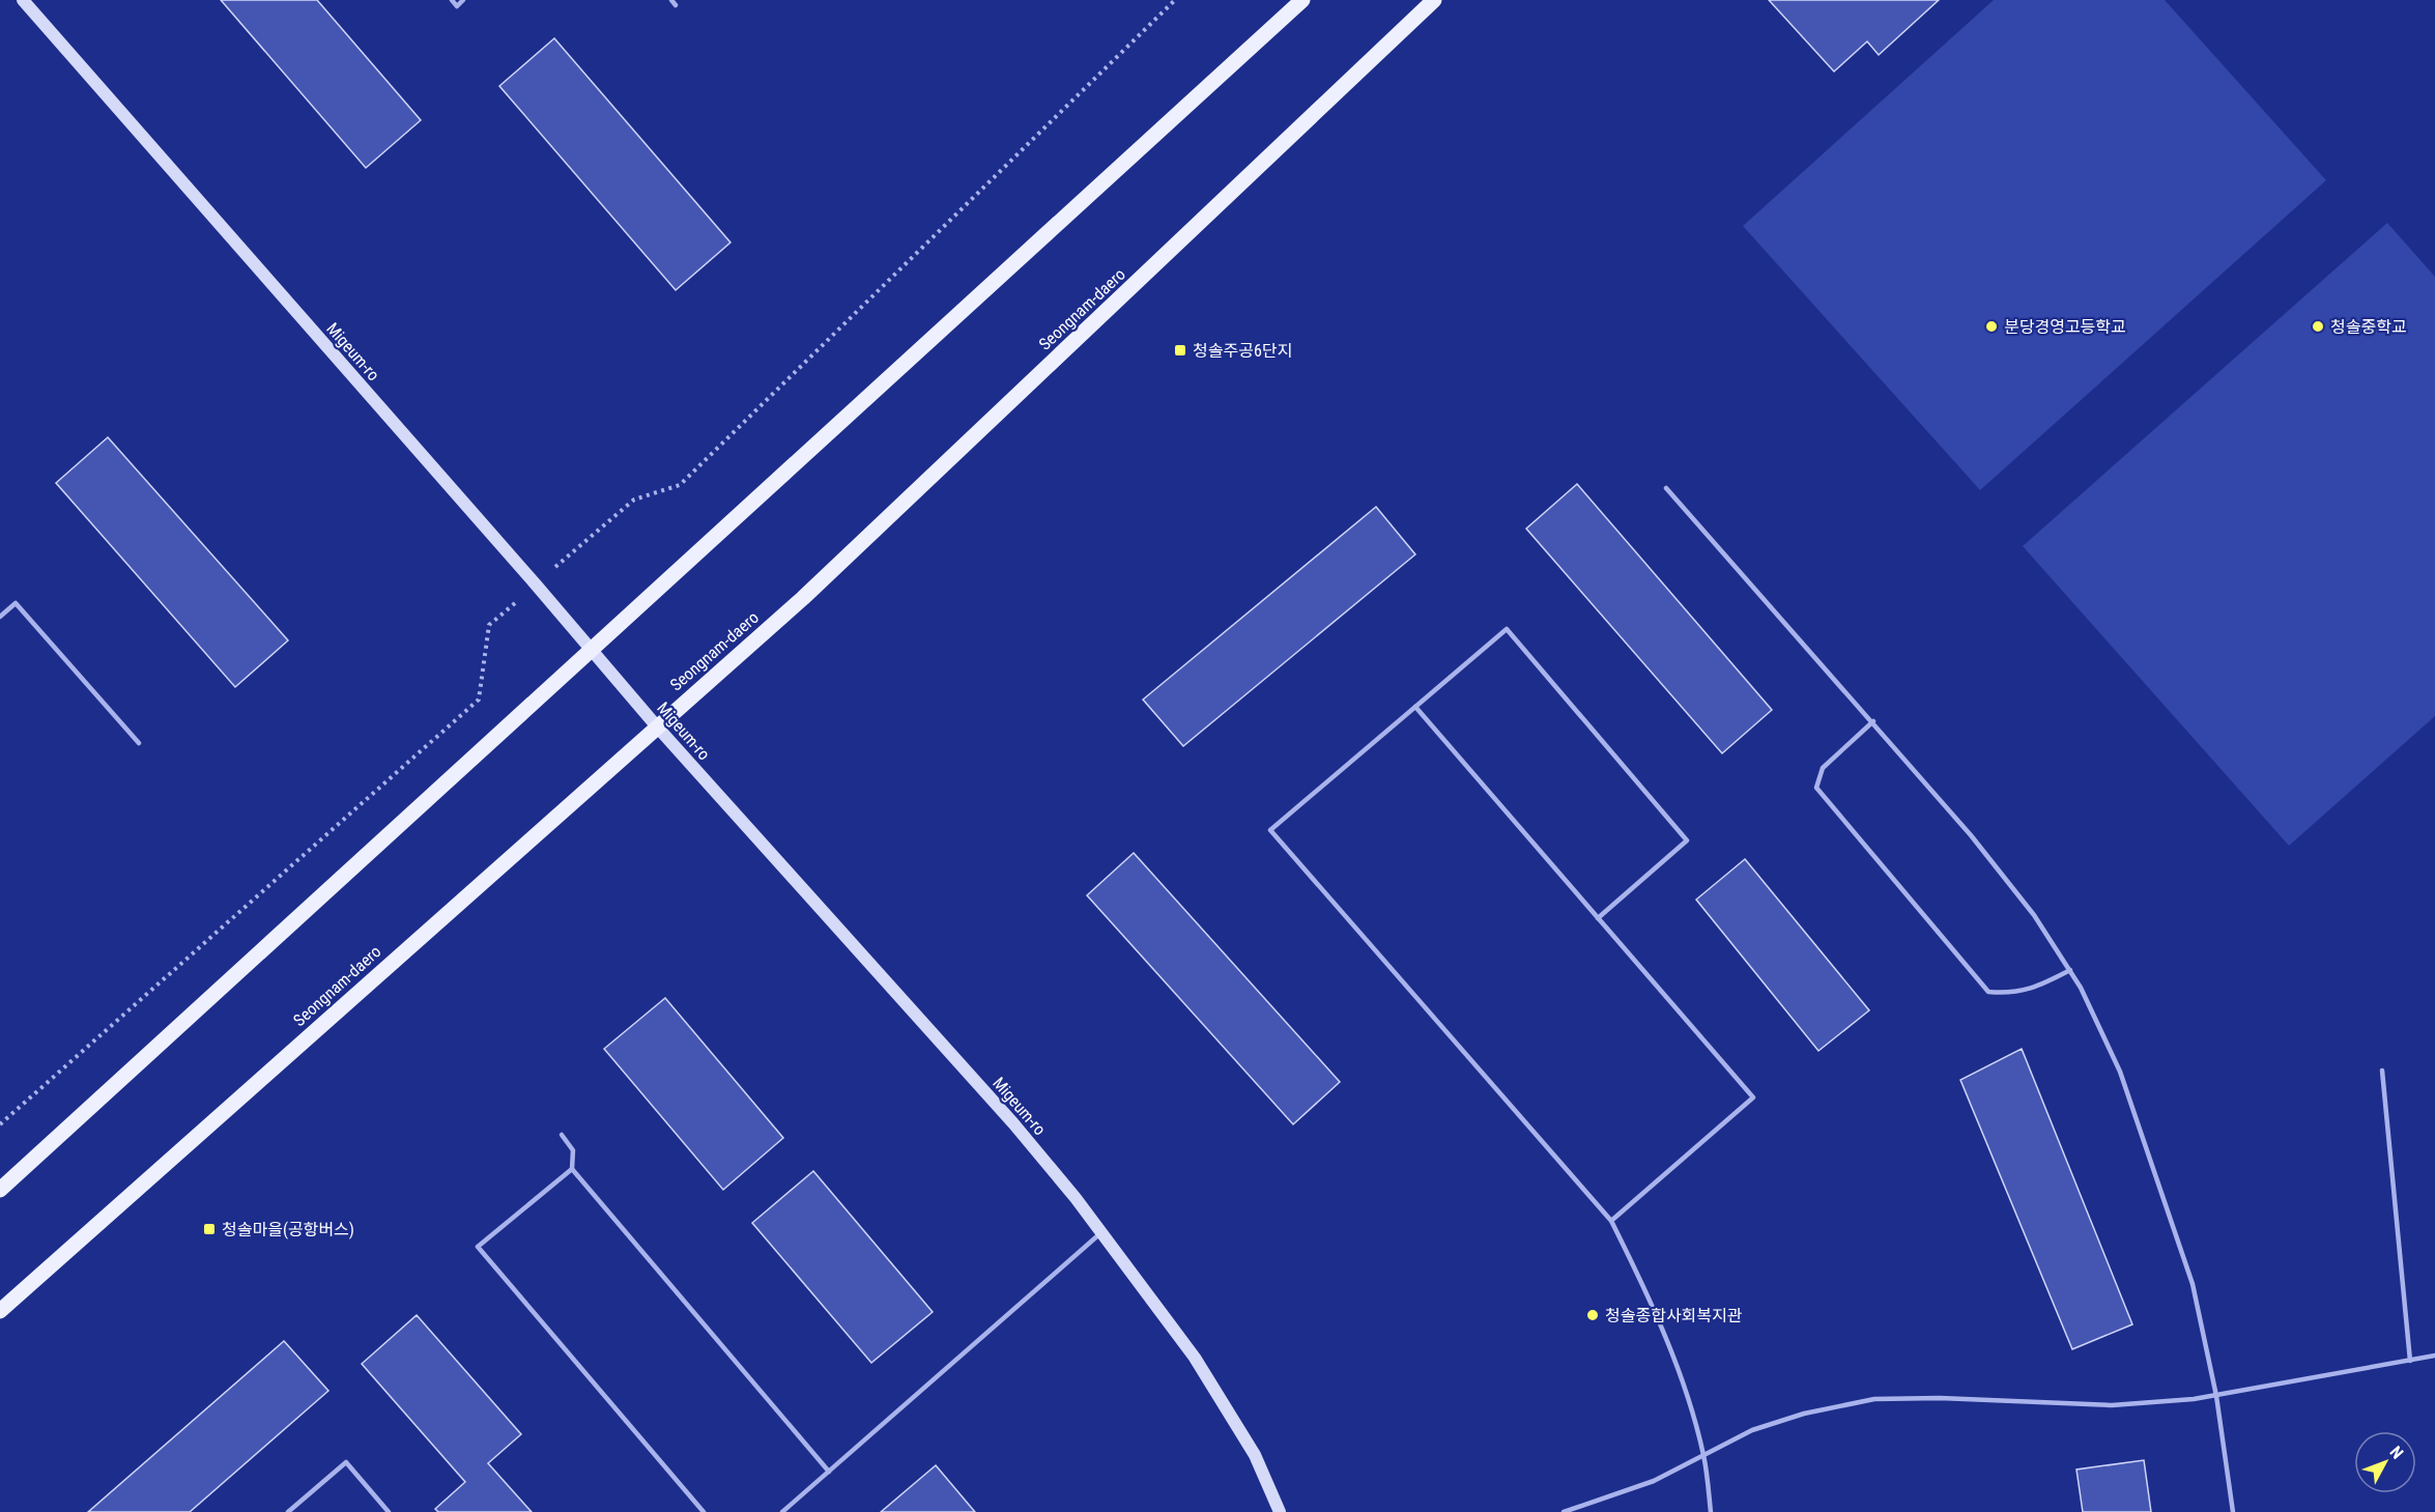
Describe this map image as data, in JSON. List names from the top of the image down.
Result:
{
  "streets": {
    "main road": ["Seongnam-daero", "Migeum-ro"]
  },
  "crossings": [
    ["Seongnam-daero", "Migeum-ro"]
  ],
  "places": {
    "other": ["분당경영고등학교", "청솔중학교", "청솔종합사회복지관"],
    "transit": ["청솔주공6단지", "청솔마을(공항버스)"]
  },
  "north": "top right"
}
